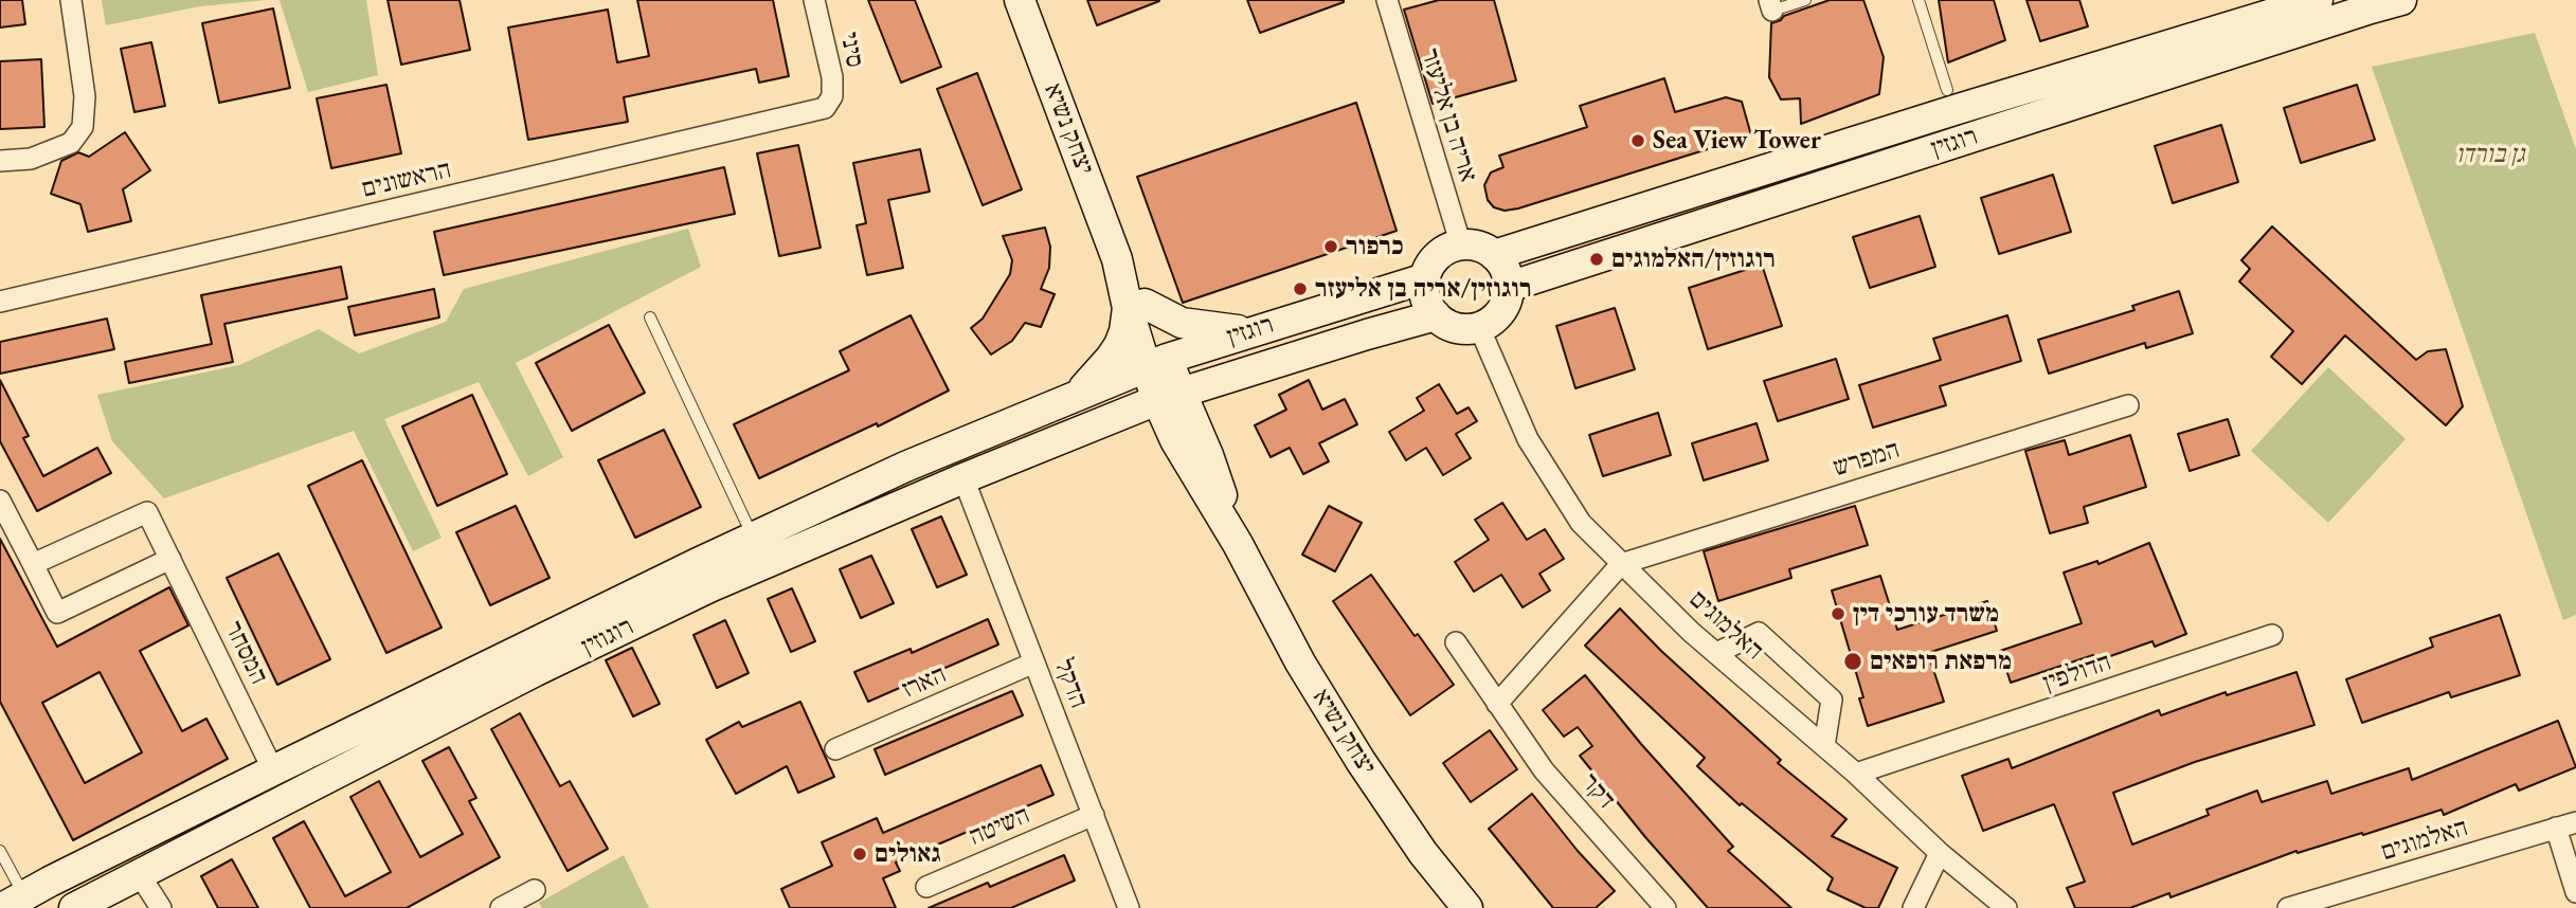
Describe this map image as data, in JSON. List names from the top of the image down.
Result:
{
  "streets": {
    "street": [
      "סיני",
      "אריה בן אליעזר",
      "יצחק נשיא",
      "רוגזין",
      "הראשונים",
      "המפרש",
      "האלמוגים",
      "רוגוזין",
      "המסחר",
      "הדולפין",
      "הארז",
      "הדקל",
      "דקר",
      "השיטה"
    ]
  },
  "crossings": [
    ["סיני", "הראשונים"],
    ["אריה בן אליעזר", "רוגזין"],
    ["אריה בן אליעזר", "האלמוגים"],
    ["יצחק נשיא", "רוגזין"],
    ["יצחק נשיא", "רוגוזין"],
    ["רוגזין", "האלמוגים"],
    ["רוגזין", "רוגוזין"],
    ["המפרש", "האלמוגים"],
    ["האלמוגים", "הדולפין"],
    ["רוגוזין", "המסחר"],
    ["רוגוזין", "הדקל"],
    ["הארז", "הדקל"],
    ["הדקל", "השיטה"]
  ],
  "parks": ["גן בורדו"],
  "places": [
    "Sea View Tower",
    "כרפור",
    "רוגוזין/האלמוגים",
    "רוגוזין/אריה בן אליעזר",
    "משרד עורכי דין",
    "מרפאת רופאים",
    "גאולים"
  ]
}
